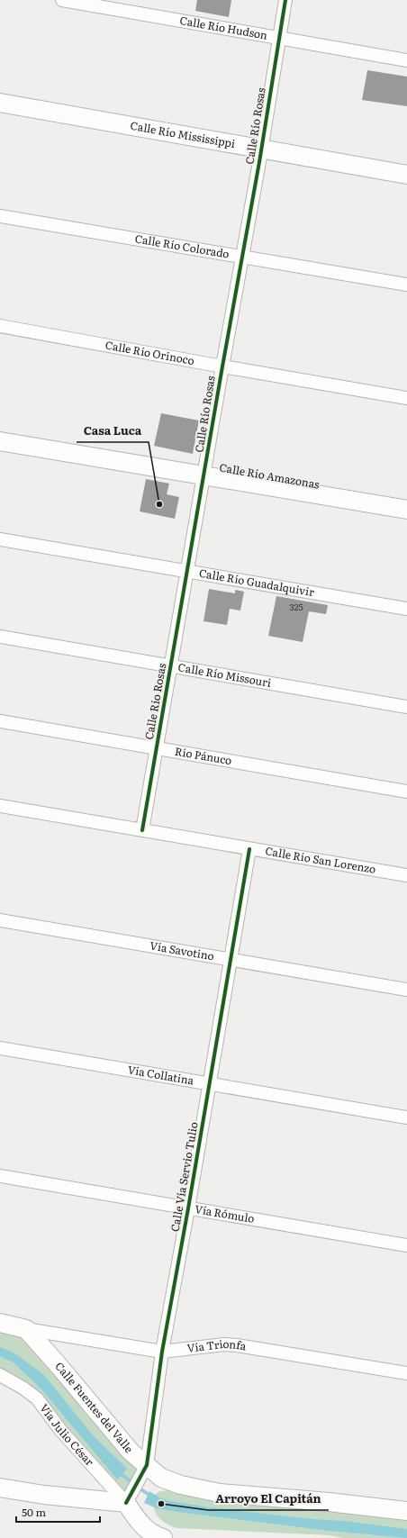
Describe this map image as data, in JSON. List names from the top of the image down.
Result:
{
  "streets": {
    "street": [
      "Calle Río Hudson",
      "Calle Río Rosas",
      "Calle Río Mississippi",
      "Calle Río Colorado",
      "Calle Río Orinoco",
      "Calle Río Amazonas",
      "Calle Río Guadalquivir",
      "Calle Río Missouri",
      "Río Pánuco",
      "Calle Río San Lorenzo",
      "Vía Savotino",
      "Vía Collatina",
      "Calle Vía Servio Tulio",
      "Vía Rómulo",
      "Vía Trionfa",
      "Calle Fuentes del Valle",
      "Vía Julio César"
    ]
  },
  "crossings": [
    ["Calle Río Hudson", "Calle Río Rosas"],
    ["Calle Río Rosas", "Calle Río Mississippi"],
    ["Calle Río Rosas", "Calle Río Colorado"],
    ["Calle Río Rosas", "Calle Río Orinoco"],
    ["Calle Río Rosas", "Calle Río Amazonas"],
    ["Calle Río Rosas", "Calle Río Guadalquivir"],
    ["Calle Río Rosas", "Calle Río Missouri"],
    ["Calle Río Rosas", "Río Pánuco"],
    ["Calle Río Rosas", "Calle Río San Lorenzo"],
    ["Calle Río San Lorenzo", "Calle Vía Servio Tulio"],
    ["Vía Savotino", "Calle Vía Servio Tulio"],
    ["Vía Collatina", "Calle Vía Servio Tulio"],
    ["Calle Vía Servio Tulio", "Vía Rómulo"],
    ["Calle Vía Servio Tulio", "Vía Trionfa"],
    ["Calle Vía Servio Tulio", "Calle Fuentes del Valle"],
    ["Calle Vía Servio Tulio", "Vía Julio César"],
    ["Vía Trionfa", "Calle Fuentes del Valle"]
  ],
  "places": ["Casa Luca", "Arroyo El Capitán"],
  "house_numbers": ["325"],
  "scale_bar": "50 m"
}
